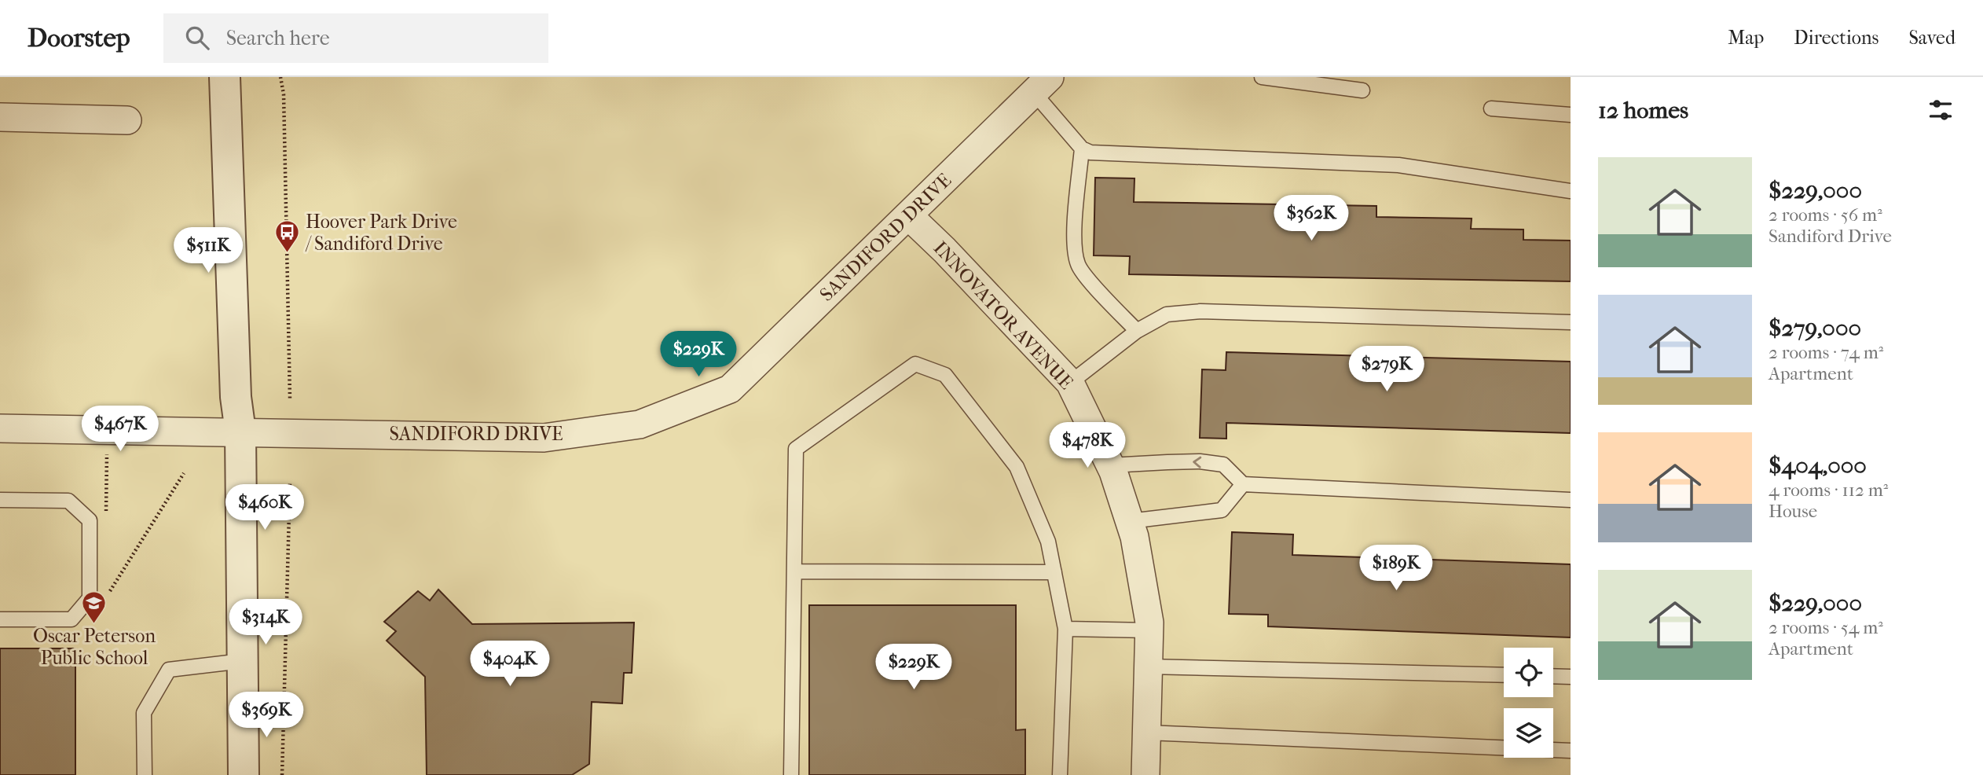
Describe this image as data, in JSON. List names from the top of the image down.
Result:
{
  "streets": {
    "street": ["SANDIFORD DRIVE", "INNOVATOR AVENUE"]
  },
  "crossings": [
    ["SANDIFORD DRIVE", "INNOVATOR AVENUE"]
  ],
  "places": {
    "bus stop": ["Hoover Park Drive / Sandiford Drive"],
    "school or university": ["Oscar Peterson Public School"]
  },
  "page": {
    "header": "Doorstep",
    "search": "Search here",
    "nav": ["Map", "Directions", "Saved"],
    "heading": "12 homes",
    "list": [
      {
        "name": "$229,000",
        "note": "2 rooms · 56 m² · Sandiford Drive"
      },
      {
        "name": "$279,000",
        "note": "2 rooms · 74 m² · Apartment"
      },
      {
        "name": "$404,000",
        "note": "4 rooms · 112 m² · House"
      },
      {
        "name": "$229,000",
        "note": "2 rooms · 54 m² · Apartment"
      }
    ],
    "price": [
      "$362K",
      "$511K",
      "$229K",
      "$279K",
      "$467K",
      "$478K",
      "$460K",
      "$189K",
      "$314K",
      "$404K",
      "$229K",
      "$369K"
    ]
  }
}
